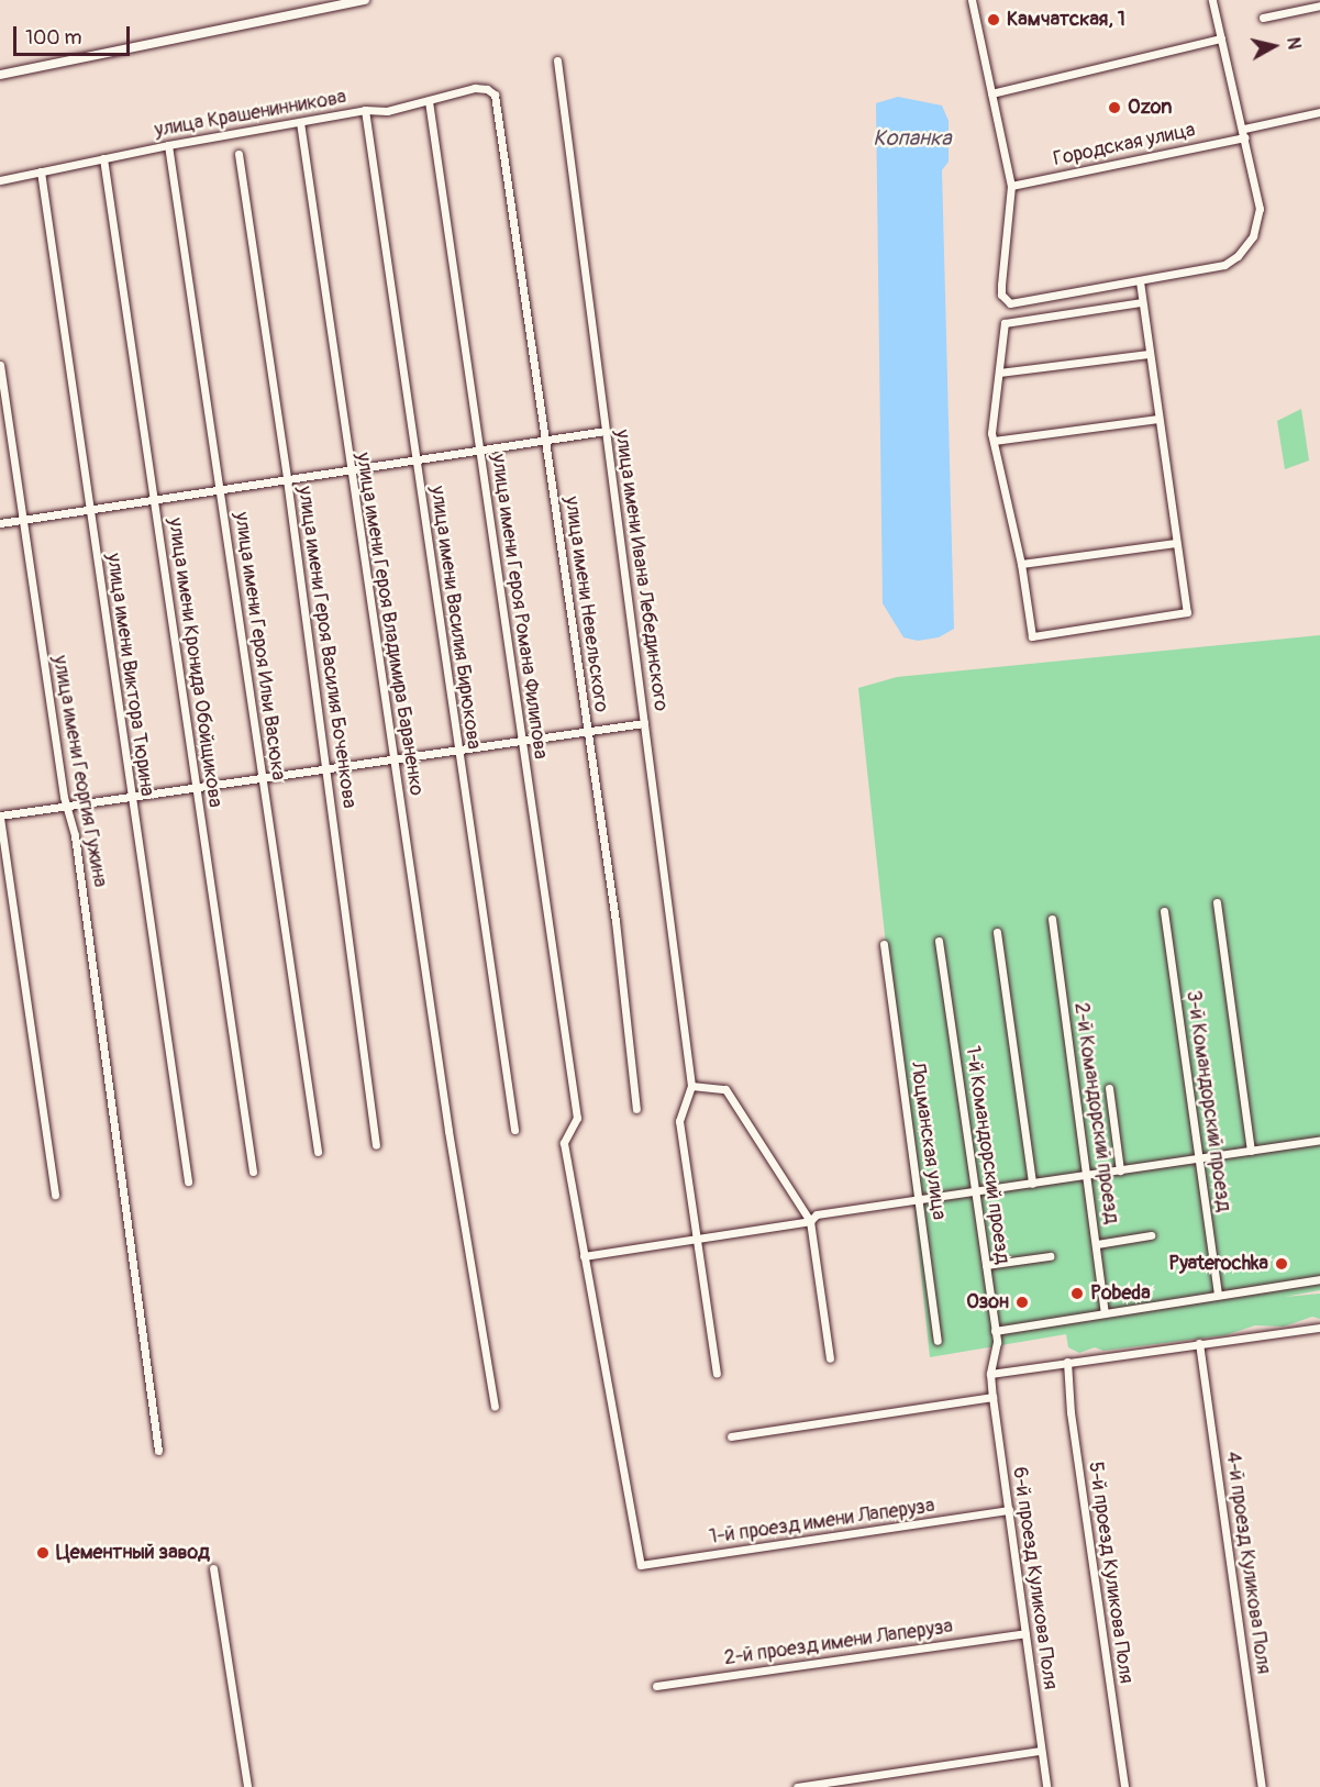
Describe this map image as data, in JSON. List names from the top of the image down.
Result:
{
  "streets": {
    "street": [
      "улица Крашенинникова",
      "Городская улица",
      "улица имени Ивана Лебединского",
      "улица имени Невельского",
      "улица имени Героя Романа Филипова",
      "улица имени Василия Бирюкова",
      "улица имени Героя Владимира Бараненко",
      "улица имени Героя Ильи Васюка",
      "улица имени Героя Василия Боченкова",
      "улица имени Кронида Обойщикова",
      "улица имени Виктора Тюрина",
      "улица имени Георгия Гужина",
      "3-й Командорский проезд",
      "2-й Командорский проезд",
      "Лоцманская улица",
      "1-й Командорский проезд",
      "1-й проезд имени Лаперуза",
      "4-й проезд Куликова Поля",
      "5-й проезд Куликова Поля",
      "6-й проезд Куликова Поля",
      "2-й проезд имени Лаперуза"
    ]
  },
  "crossings": [
    ["улица Крашенинникова", "улица имени Невельского"],
    ["улица Крашенинникова", "улица имени Героя Романа Филипова"],
    ["улица Крашенинникова", "улица имени Василия Бирюкова"],
    ["улица Крашенинникова", "улица имени Героя Владимира Бараненко"],
    ["улица Крашенинникова", "улица имени Героя Ильи Васюка"],
    ["улица Крашенинникова", "улица имени Кронида Обойщикова"],
    ["улица Крашенинникова", "улица имени Виктора Тюрина"],
    ["улица имени Героя Романа Филипова", "1-й проезд имени Лаперуза"],
    ["1-й Командорский проезд", "6-й проезд Куликова Поля"],
    ["1-й проезд имени Лаперуза", "6-й проезд Куликова Поля"],
    ["6-й проезд Куликова Поля", "2-й проезд имени Лаперуза"]
  ],
  "water": ["Копанка"],
  "places": [
    "Камчатская, 1",
    "Ozon",
    "Pyaterochka",
    "Pobeda",
    "Озон",
    "Цементный завод"
  ],
  "scale_bar": "100 m",
  "north": "right"
}
